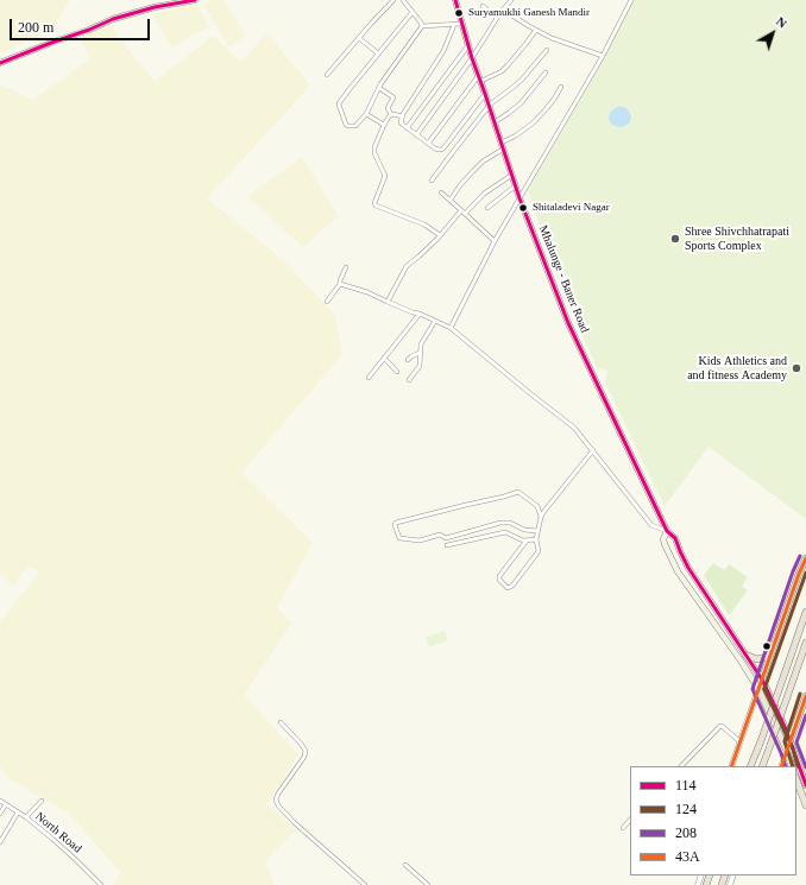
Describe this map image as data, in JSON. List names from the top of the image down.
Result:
{
  "streets": {
    "main road": ["Mhalunge - Baner Road"],
    "street": ["North Road"]
  },
  "places": [
    "Suryamukhi Ganesh Mandir",
    "Shitaladevi Nagar",
    "Shree Shivchhatrapati Sports Complex",
    "Kids Athletics and and fitness Academy"
  ],
  "lines": [
    "transit line 114",
    "transit line 208",
    "transit line 43A",
    "transit line 124"
  ],
  "legend": [
    "114",
    "124",
    "208",
    "43A"
  ],
  "scale_bar": "200 m",
  "north": "top right"
}
